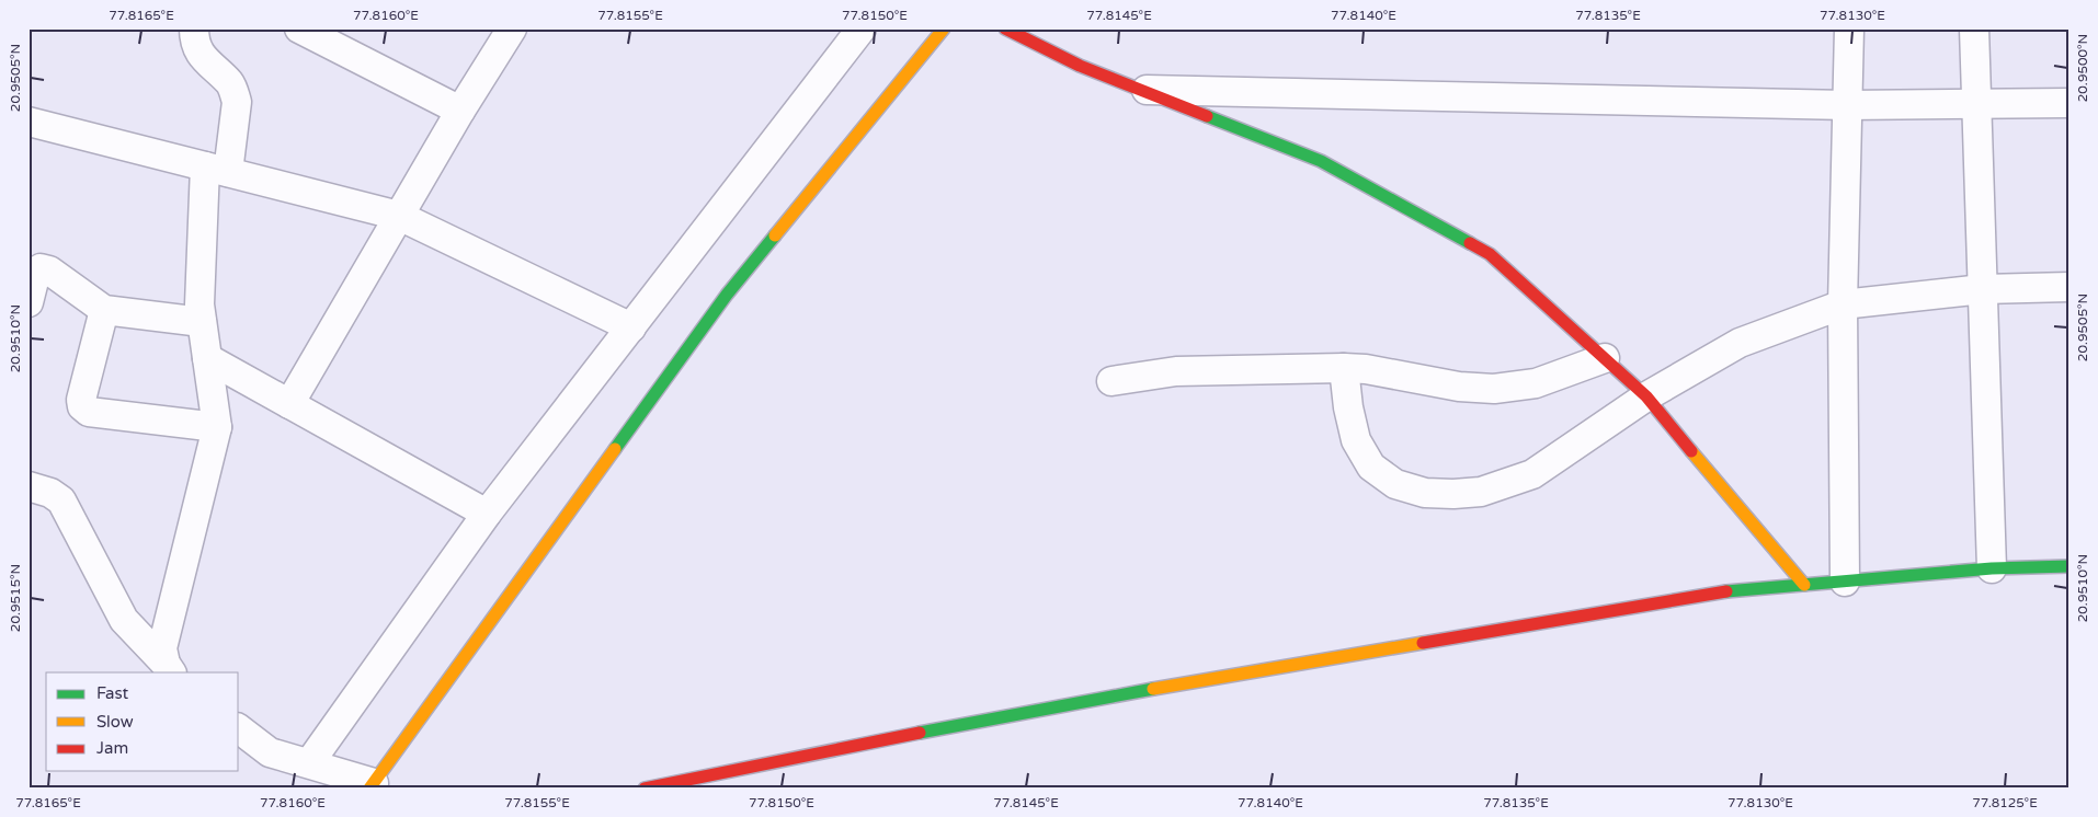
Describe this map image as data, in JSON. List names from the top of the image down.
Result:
{
  "legend": ["Fast", "Slow", "Jam"],
  "coordinates": [
    "77.8165°E",
    "77.8160°E",
    "77.8155°E",
    "77.8150°E",
    "77.8145°E",
    "77.8140°E",
    "77.8135°E",
    "77.8130°E",
    "20.9500°N",
    "20.9505°N",
    "20.9510°N",
    "20.9515°N",
    "77.8125°E"
  ]
}
